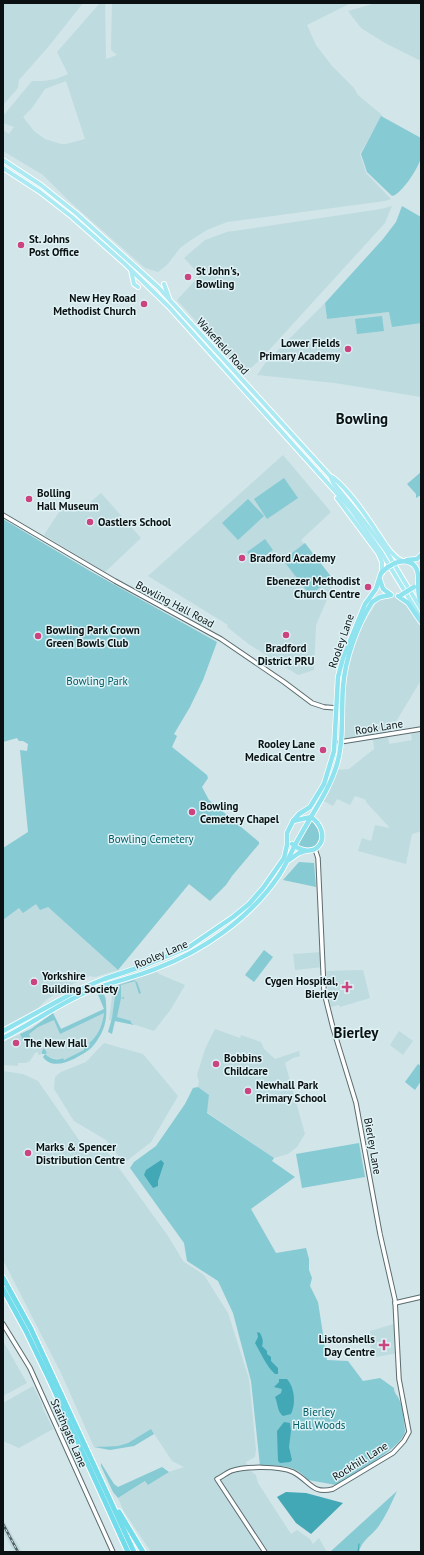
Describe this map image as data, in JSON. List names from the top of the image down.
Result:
{
  "streets": {
    "highway": ["Rooley Lane"],
    "main road": ["Wakefield Road"],
    "street": [
      "Bowling Hall Road",
      "Rook Lane",
      "Bierley Lane",
      "Staithgate Lane",
      "Rockhill Lane"
    ]
  },
  "crossings": [
    ["Bowling Hall Road", "Rooley Lane"],
    ["Rooley Lane", "Rook Lane"],
    ["Bierley Lane", "Rockhill Lane"]
  ],
  "districts": ["Bowling", "Bierley"],
  "parks": ["Bowling Park", "Bowling Cemetery", "Bierley Hall Woods"],
  "places": {
    "other": [
      "St. Johns Post Office",
      "St John's, Bowling",
      "New Hey Road Methodist Church",
      "Lower Fields Primary Academy",
      "Bolling Hall Museum",
      "Oastlers School",
      "Bradford Academy",
      "Ebenezer Methodist Church Centre",
      "Bradford District PRU",
      "Bowling Park Crown Green Bowls Club",
      "Rooley Lane Medical Centre",
      "Bowling Cemetery Chapel",
      "Yorkshire Building Society",
      "The New Hall",
      "Bobbins Childcare",
      "Newhall Park Primary School",
      "Marks & Spencer Distribution Centre"
    ],
    "health": ["Cygen Hospital, Bierley", "Listonshells Day Centre"]
  }
}
